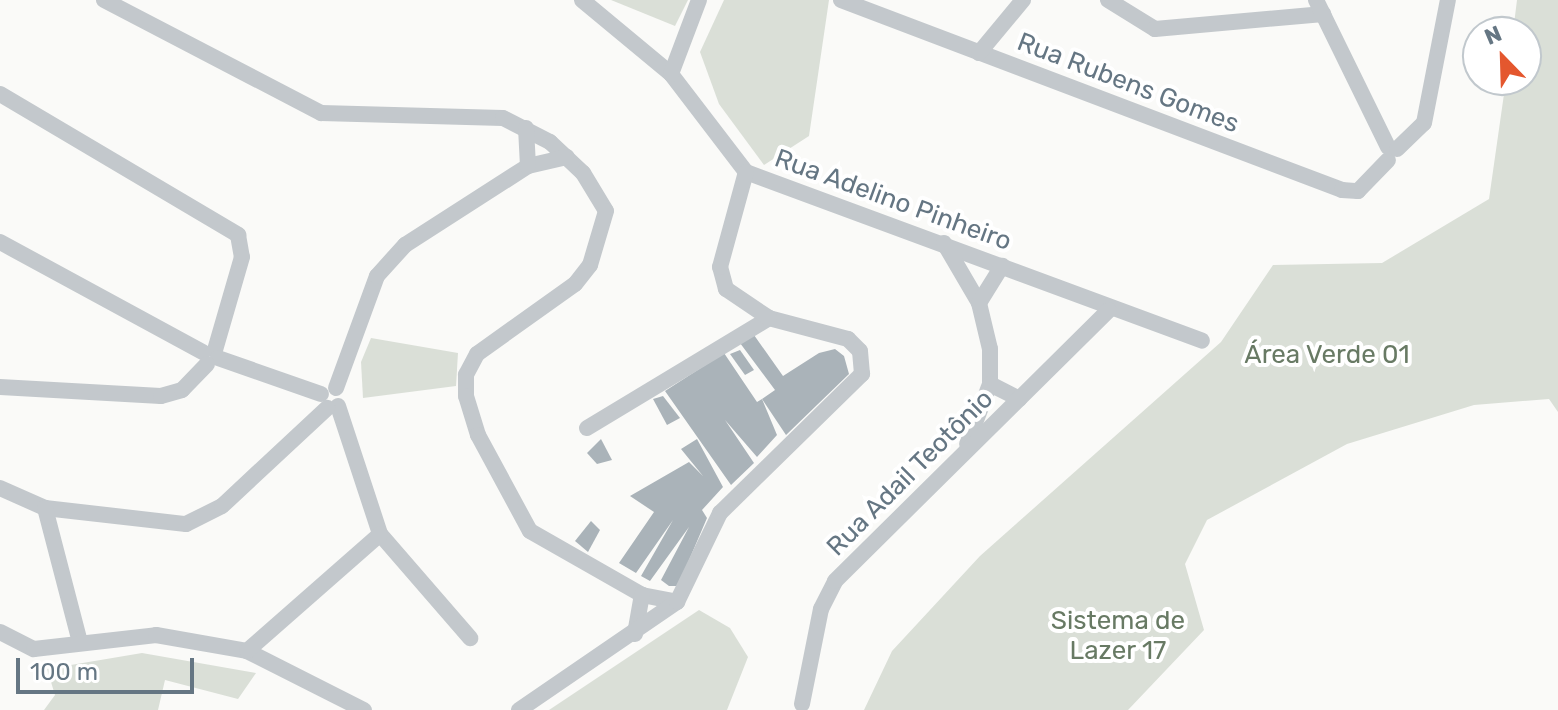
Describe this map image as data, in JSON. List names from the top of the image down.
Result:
{
  "streets": {
    "street": ["Rua Rubens Gomes", "Rua Adelino Pinheiro", "Rua Adail Teotônio"]
  },
  "crossings": [
    ["Rua Adelino Pinheiro", "Rua Adail Teotônio"]
  ],
  "parks": ["Área Verde 01", "Sistema de Lazer 17"],
  "scale_bar": "100 m",
  "north": "top left"
}
